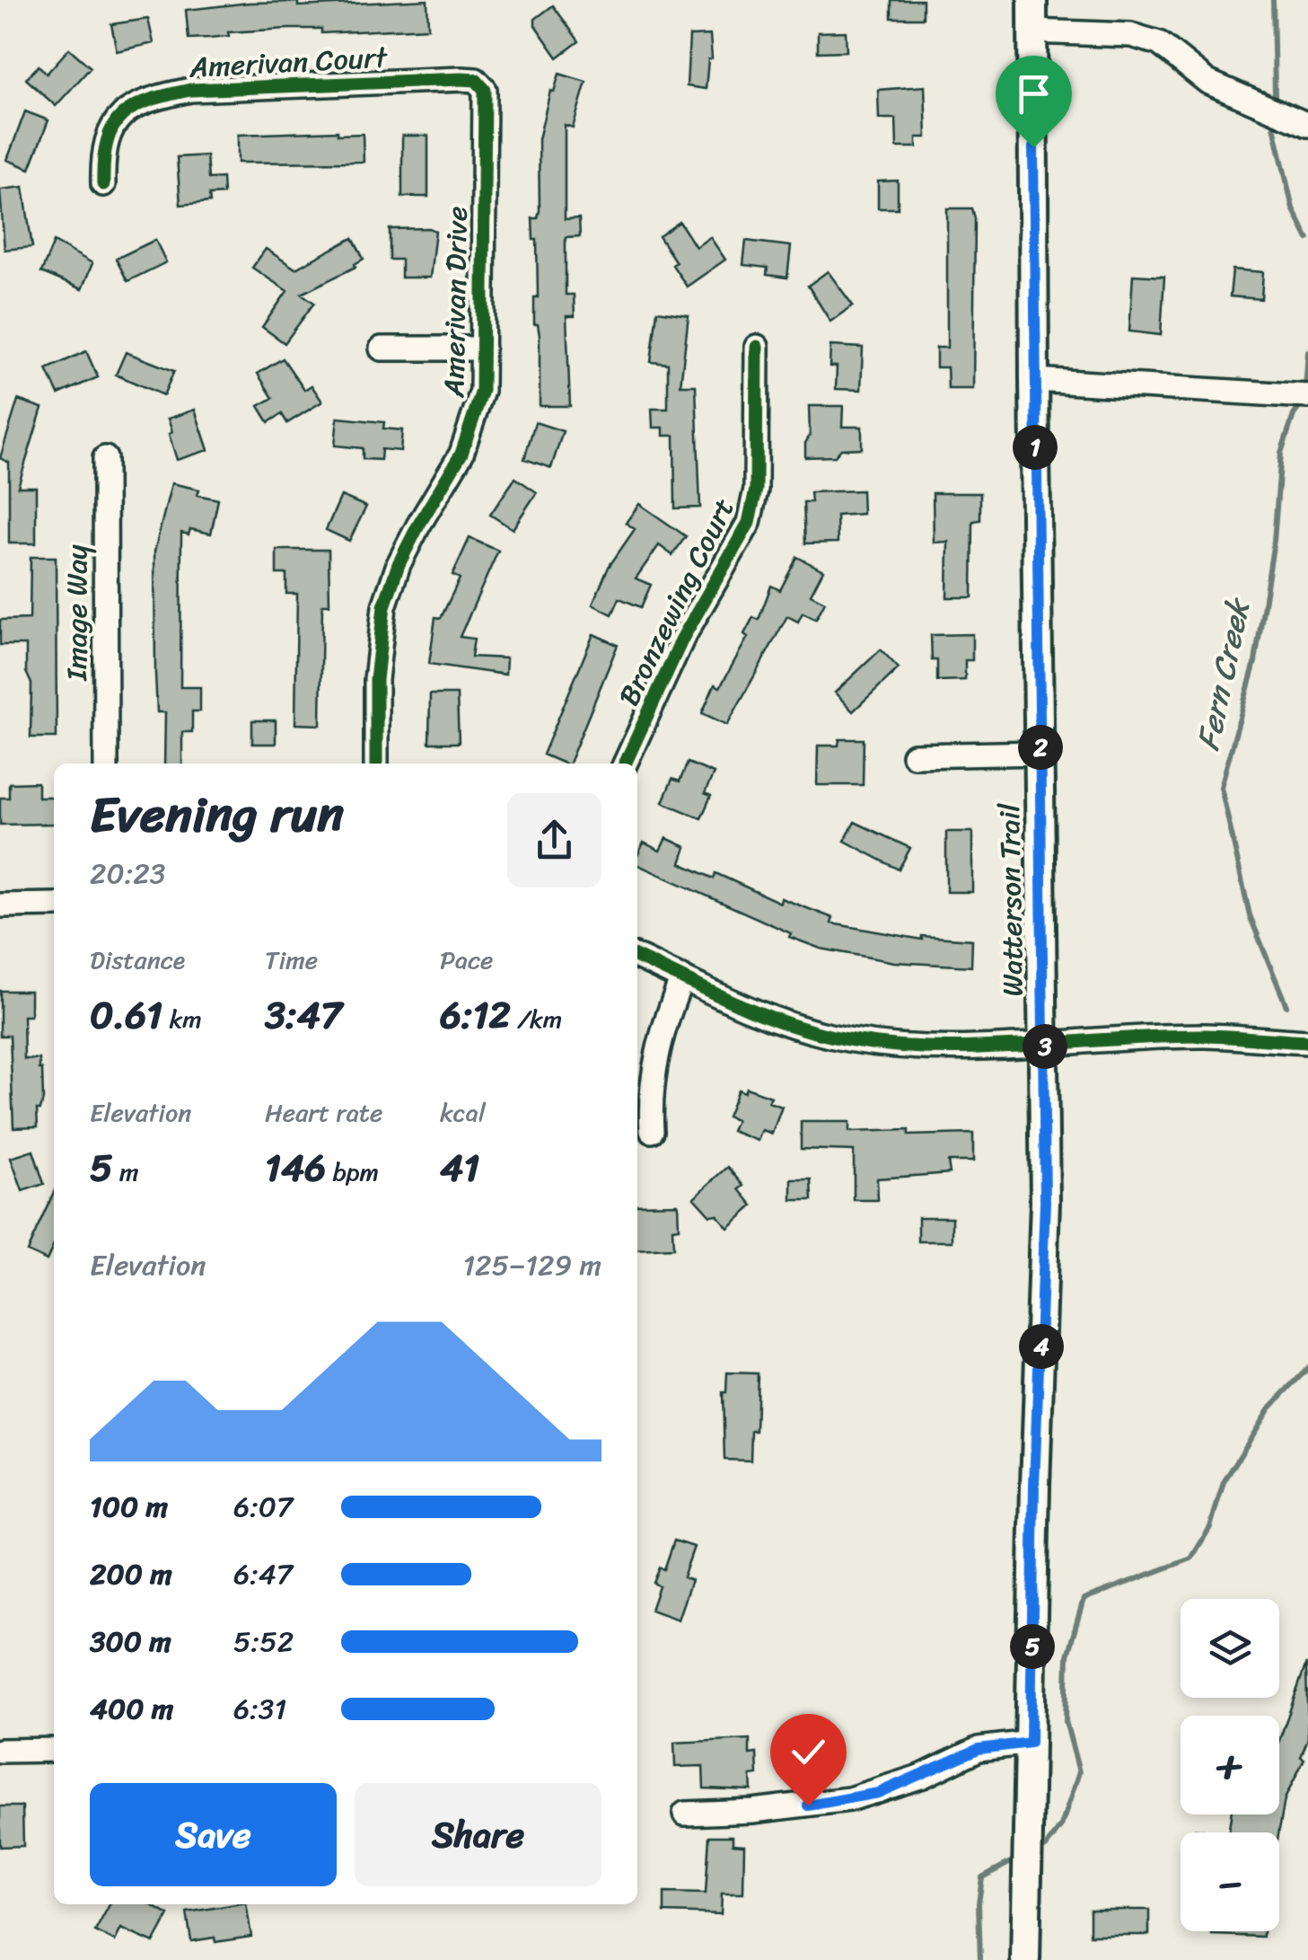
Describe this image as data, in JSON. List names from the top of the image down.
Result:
{
  "streets": {
    "main road": ["Watterson Trail"],
    "street": [
      "Amerivan Court",
      "Amerivan Drive",
      "Bronzewing Court",
      "Image Way"
    ]
  },
  "crossings": [
    ["Amerivan Court", "Amerivan Drive"]
  ],
  "water": ["Fern Creek"],
  "page": {
    "pins": [
      "1",
      "2",
      "3",
      "4",
      "5"
    ],
    "heading": ["Evening run", "20:23"],
    "stats": [
      ["Distance", "0.61 km"],
      ["Time", "3:47"],
      ["Pace", "6:12 /km"],
      ["Elevation", "5 m"],
      ["Heart rate", "146 bpm"],
      ["kcal", "41"]
    ],
    "chart": ["Elevation", "125–129 m"],
    "list": [
      {
        "name": "100 m",
        "note": "6:07"
      },
      {
        "name": "200 m",
        "note": "6:47"
      },
      {
        "name": "300 m",
        "note": "5:52"
      },
      {
        "name": "400 m",
        "note": "6:31"
      }
    ],
    "map_buttons": ["+", "−"],
    "buttons": ["Save", "Share"]
  }
}
